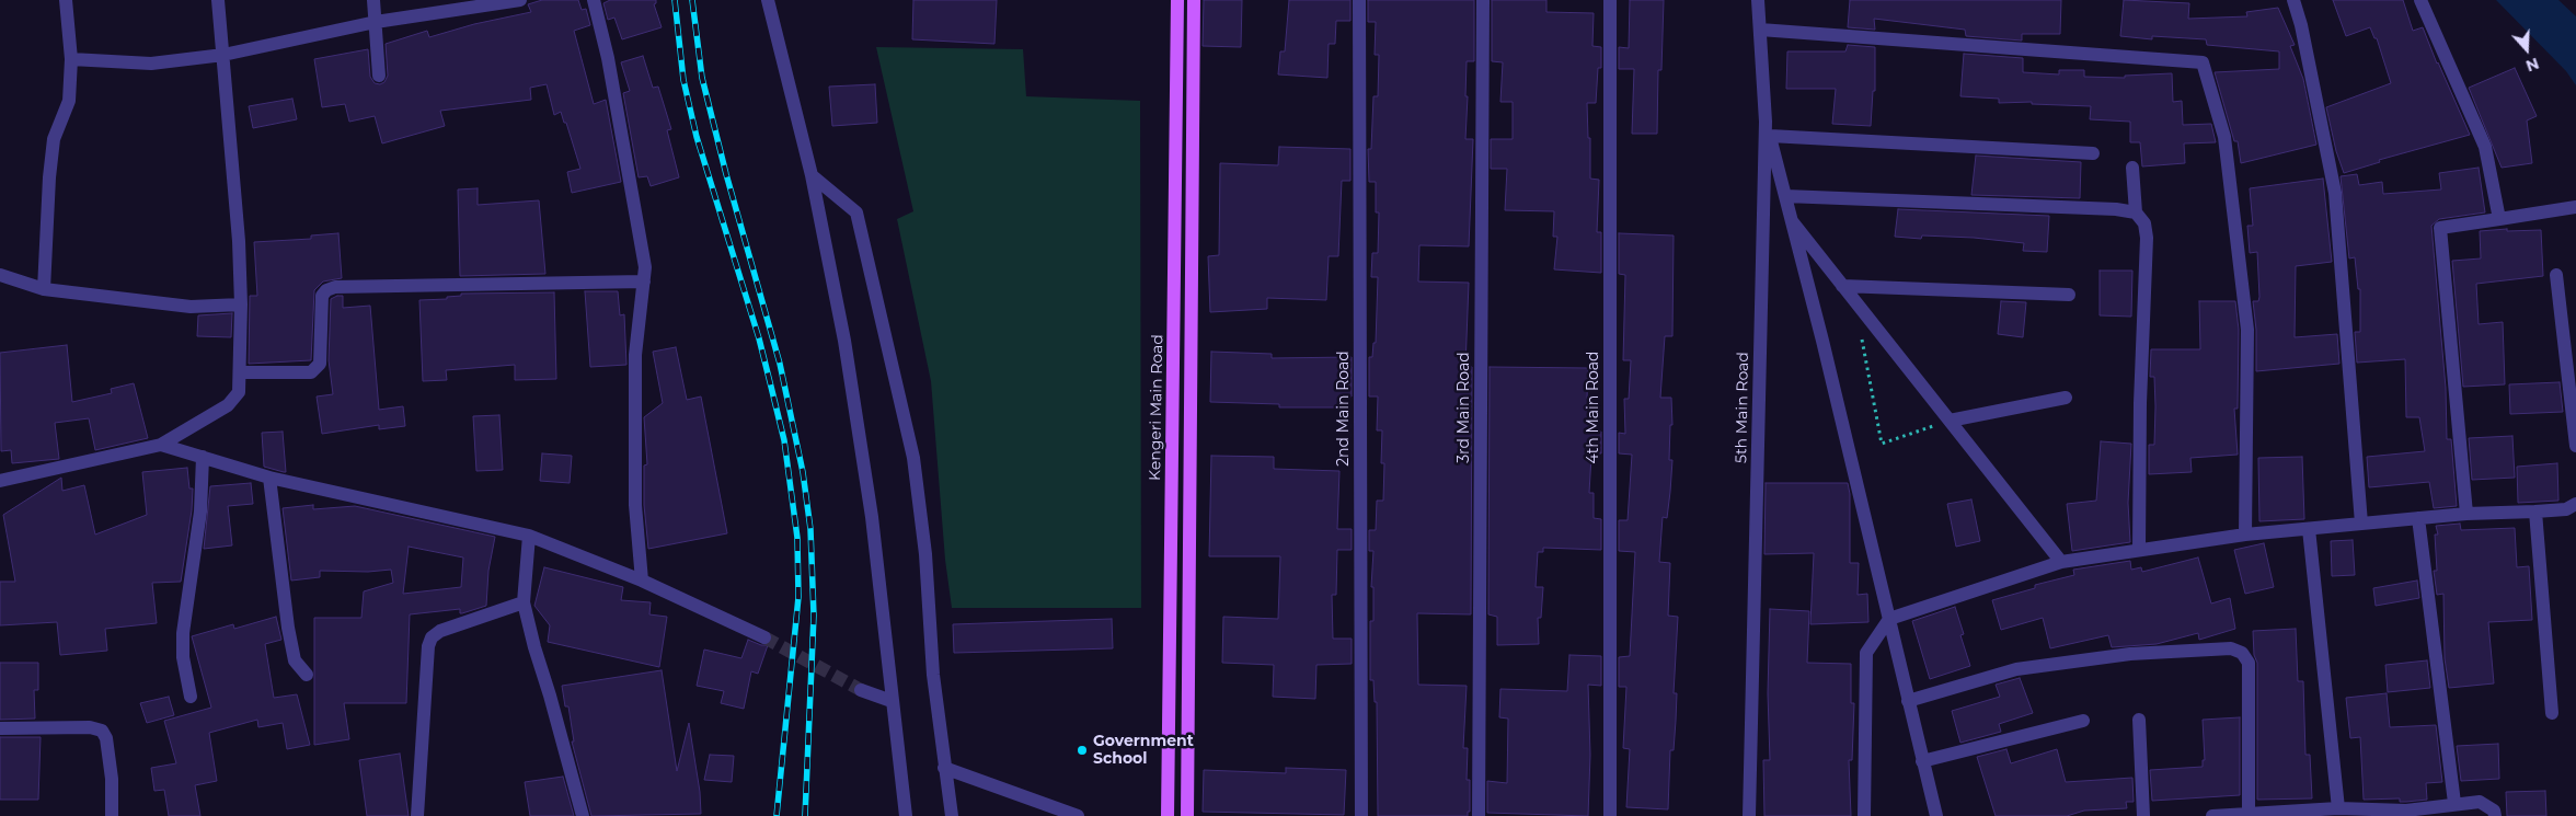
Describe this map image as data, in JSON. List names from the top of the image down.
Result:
{
  "streets": {
    "main road": ["Kengeri Main Road"],
    "street": [
      "3rd Main Road",
      "4th Main Road",
      "5th Main Road",
      "2nd Main Road"
    ]
  },
  "places": ["Government School"],
  "north": "bottom"
}
